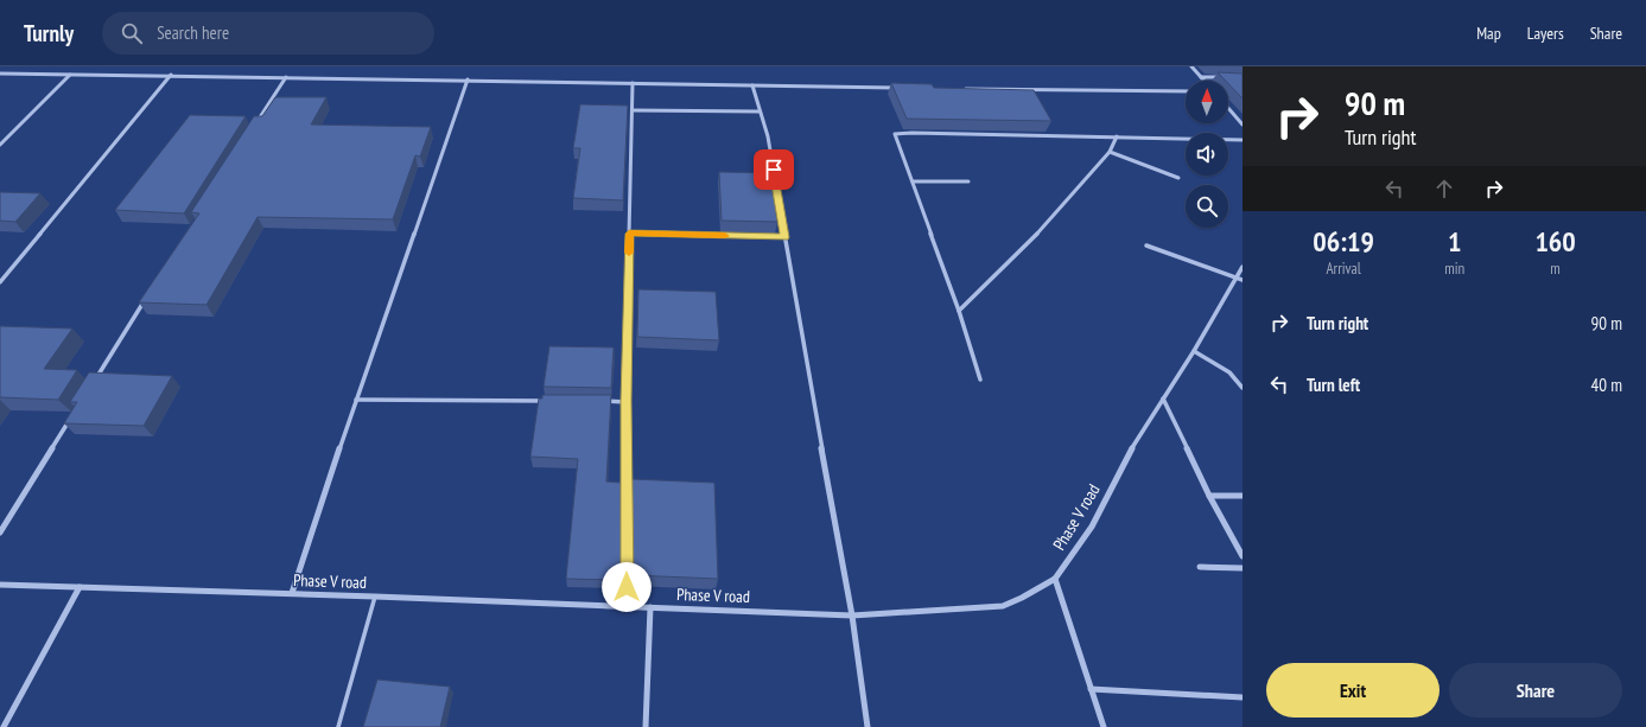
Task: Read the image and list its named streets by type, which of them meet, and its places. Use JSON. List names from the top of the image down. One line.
{"streets":{"street":["Phase V road"]},"north":"top","page":{"header":"Turnly","search":"Search here","nav":["Map","Layers","Share"],"turn":["90 m","Turn right"],"eta":["06:19","Arrival","1","min","160","m"],"list":[{"name":"Turn right","value":"90 m"},{"name":"Turn left","value":"40 m"}],"buttons":["Exit","Share"]}}
